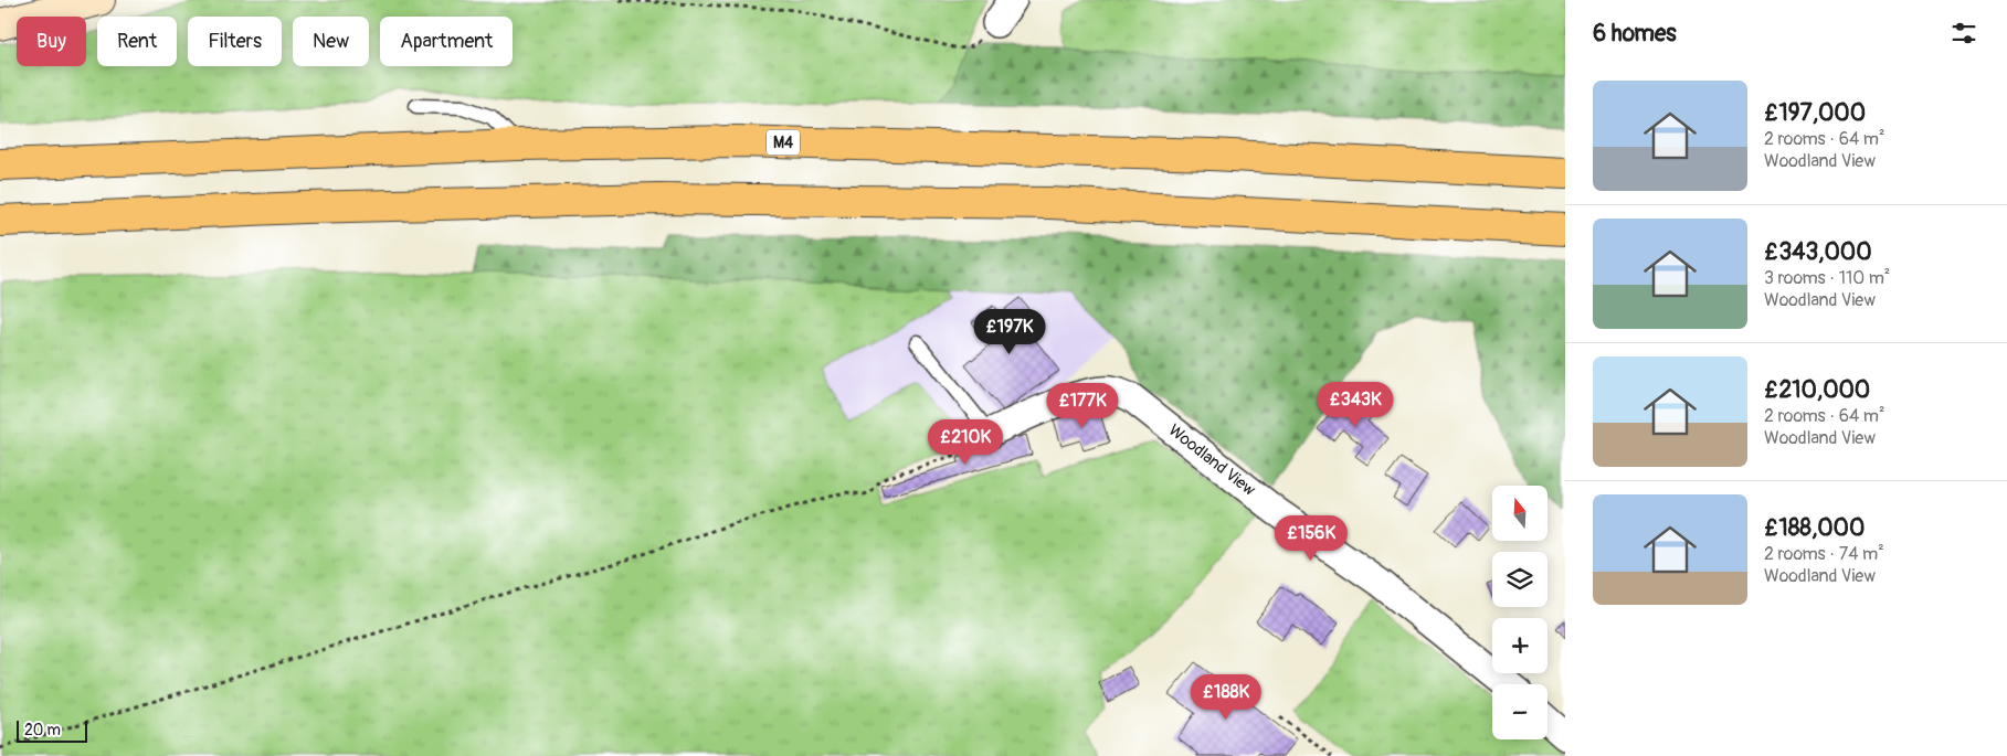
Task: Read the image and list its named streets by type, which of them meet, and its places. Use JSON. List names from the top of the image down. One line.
{"streets":{"highway":["M4"],"street":["Woodland View"]},"scale_bar":"20 m","north":"top","page":{"heading":"6 homes","chip":["Buy","Rent","Filters","New","Apartment"],"list":[{"name":"£197,000","note":"2 rooms · 64 m² · Woodland View"},{"name":"£343,000","note":"3 rooms · 110 m² · Woodland View"},{"name":"£210,000","note":"2 rooms · 64 m² · Woodland View"},{"name":"£188,000","note":"2 rooms · 74 m² · Woodland View"}],"price":["£197K","£343K","£177K","£210K","£156K","£188K"],"map_buttons":["+","−"],"scale":"20 m"}}
